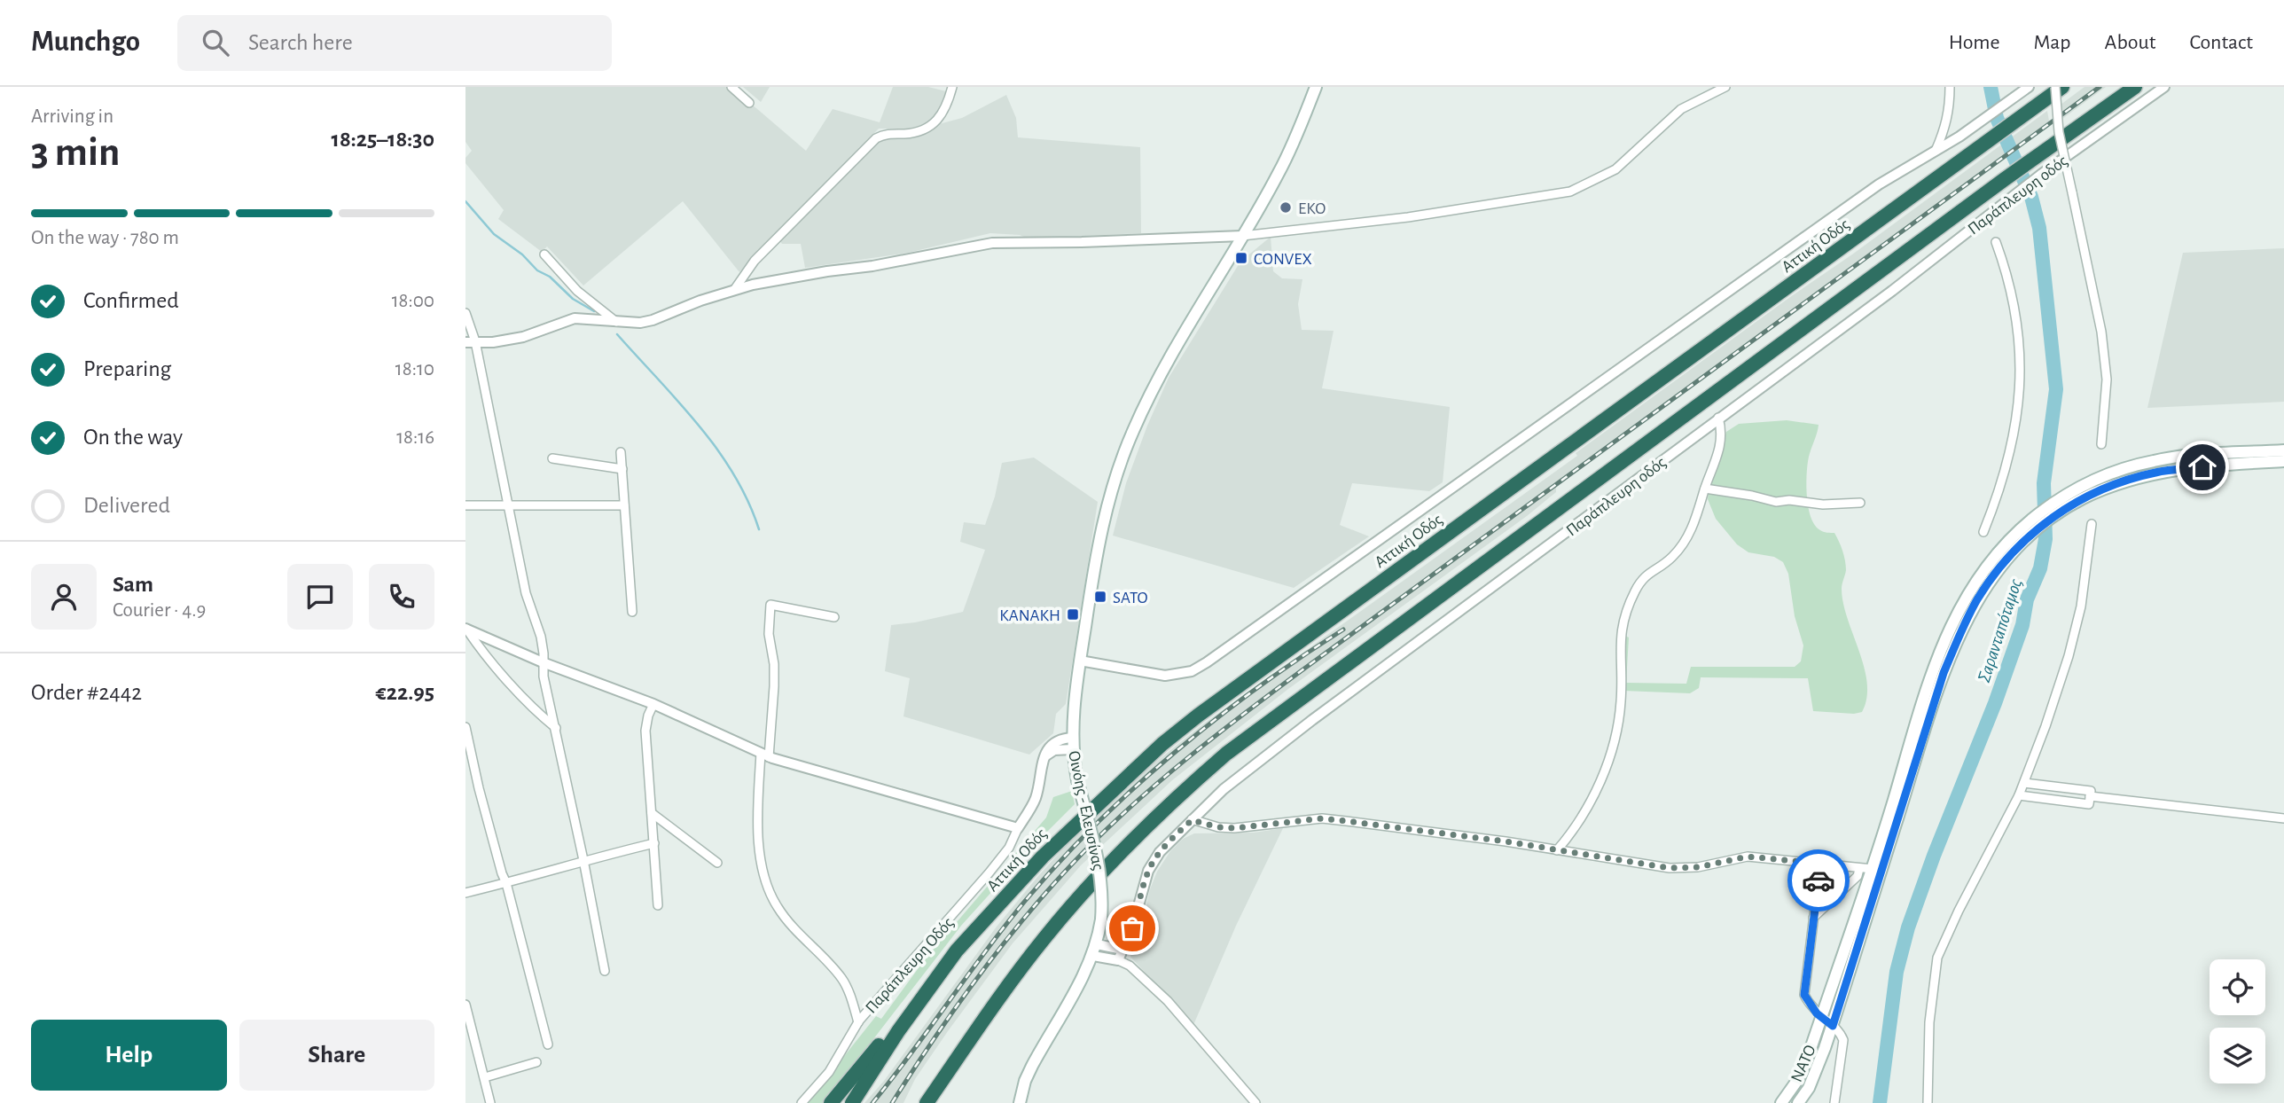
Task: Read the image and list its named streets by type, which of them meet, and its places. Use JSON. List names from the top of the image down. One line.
{"streets":{"highway":["Αττική Οδός"],"main road":["Οινόης - Ελευσίνας","ΝΑΤΟ"],"street":["Παράπλευρη οδός","Παράπλευρη Οδός"]},"water":["Σαρανταπόταμος"],"places":{"other":["EKO"],"transit":["CONVEX","SATO","ΚΑΝΑΚΗ"]},"page":{"header":"Munchgo","search":"Search here","nav":["Home","Map","About","Contact"],"heading":["3 min","Arriving in","18:25–18:30"],"panel":["Sam","Courier · 4.9","Order #2442","€22.95"],"bar":"On the way · 780 m","list":[["Confirmed","18:00"],["Preparing","18:10"],["On the way","18:16"],"Delivered"],"buttons":["Help","Share"]}}
